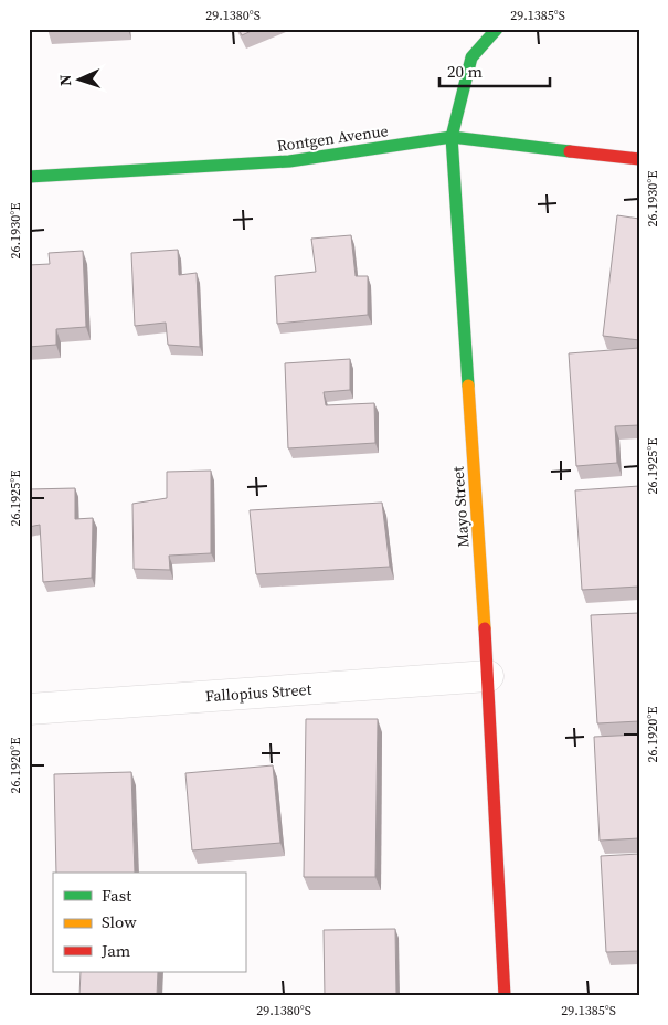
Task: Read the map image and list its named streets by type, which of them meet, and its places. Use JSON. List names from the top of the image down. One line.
{"streets":{"street":["Rontgen Avenue","Mayo Street","Fallopius Street"]},"crossings":[["Rontgen Avenue","Mayo Street"],["Mayo Street","Fallopius Street"]],"legend":["Fast","Slow","Jam"],"scale_bar":"20 m","north":"left","coordinates":["29.1380°S","29.1385°S","26.1930°E","26.1925°E","26.1920°E"]}
